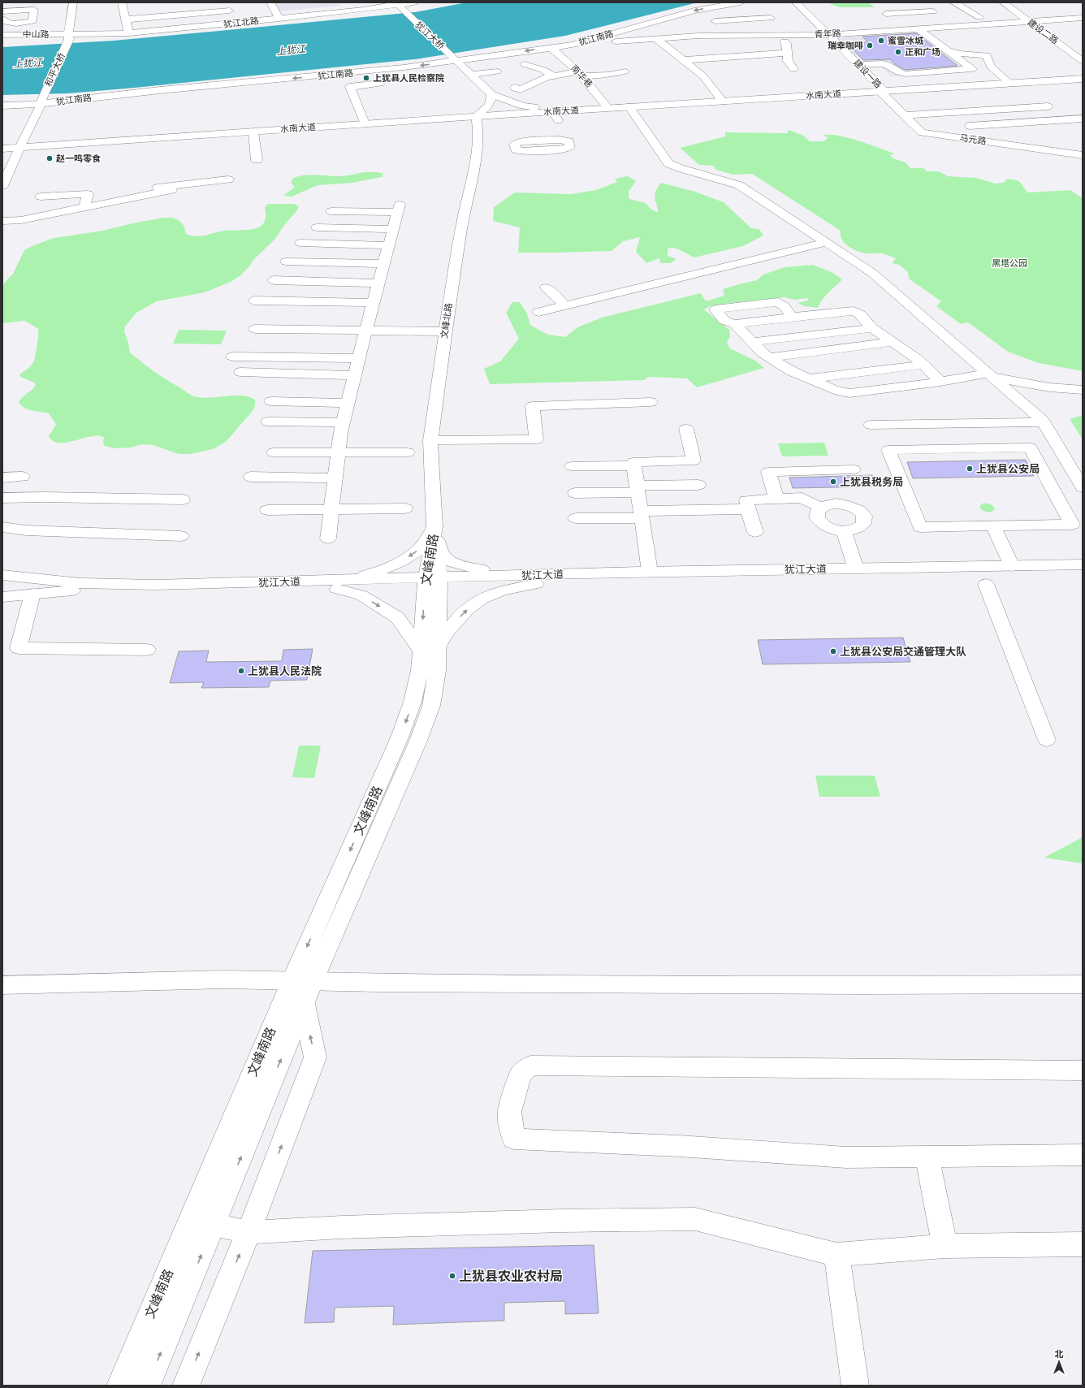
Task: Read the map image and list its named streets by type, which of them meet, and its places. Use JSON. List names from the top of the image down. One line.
{"streets":{"street":["犹江北路","建设二路","中山路","青年路","犹江大桥","犹江南路","和平大桥","建设一路","南华巷","水南大道","马元路","文峰北路","文峰南路","犹江大道"]},"crossings":[["犹江北路","中山路"],["犹江北路","犹江大桥"],["犹江北路","和平大桥"],["建设二路","青年路"],["中山路","和平大桥"],["青年路","犹江南路"],["青年路","建设一路"],["犹江大桥","犹江南路"],["犹江南路","和平大桥"],["犹江南路","南华巷"],["和平大桥","水南大道"],["建设一路","水南大道"],["建设一路","马元路"],["南华巷","水南大道"],["水南大道","马元路"],["水南大道","文峰北路"],["文峰北路","文峰南路"],["文峰南路","犹江大道"]],"water":["上犹江"],"parks":["黑塔公园"],"places":["蜜雪冰城","瑞幸咖啡","正和广场","上犹县人民检察院","赵一鸣零食","上犹县公安局","上犹县税务局","上犹县公安局交通管理大队","上犹县人民法院","上犹县农业农村局"],"north":"top"}
